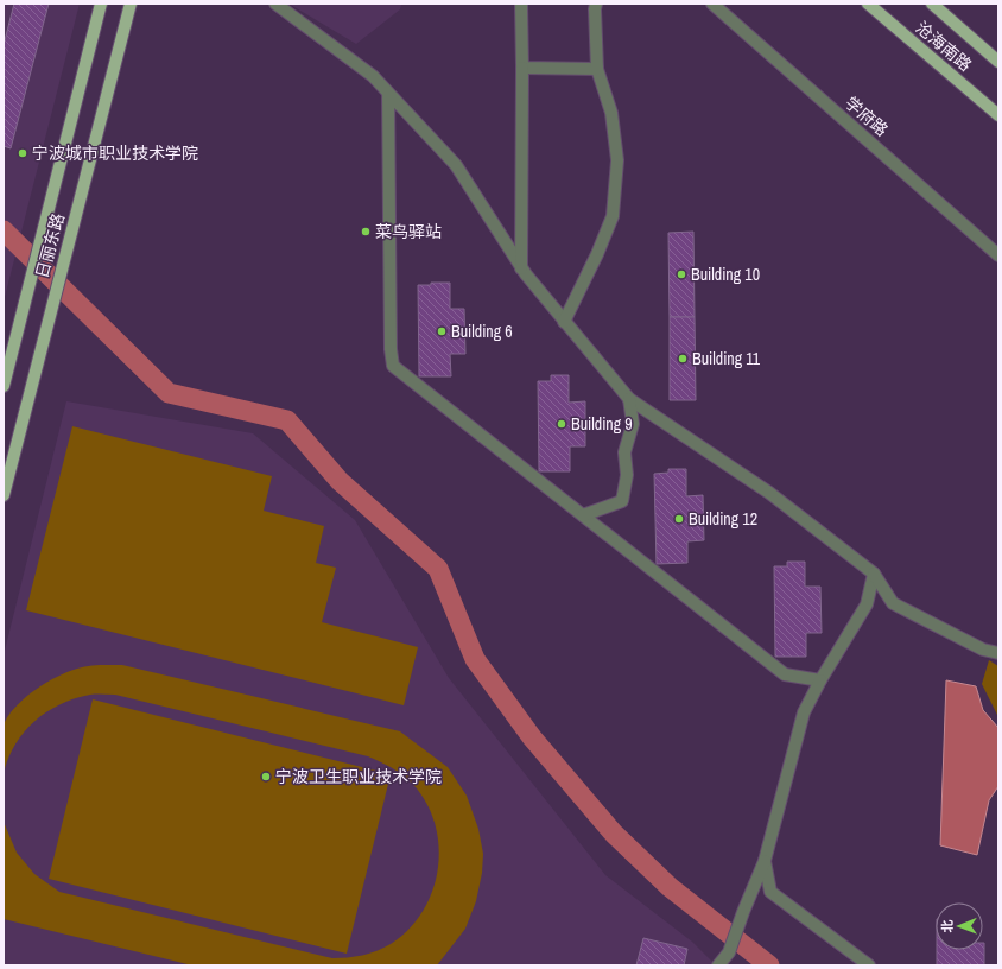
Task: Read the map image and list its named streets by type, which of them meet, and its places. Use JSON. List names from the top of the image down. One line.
{"streets":{"main road":["沧海南路","日丽东路"],"street":["学府路"]},"places":["宁波城市职业技术学院","菜鸟驿站","Building 10","Building 6","Building 11","Building 9","Building 12","宁波卫生职业技术学院"],"north":"left"}
